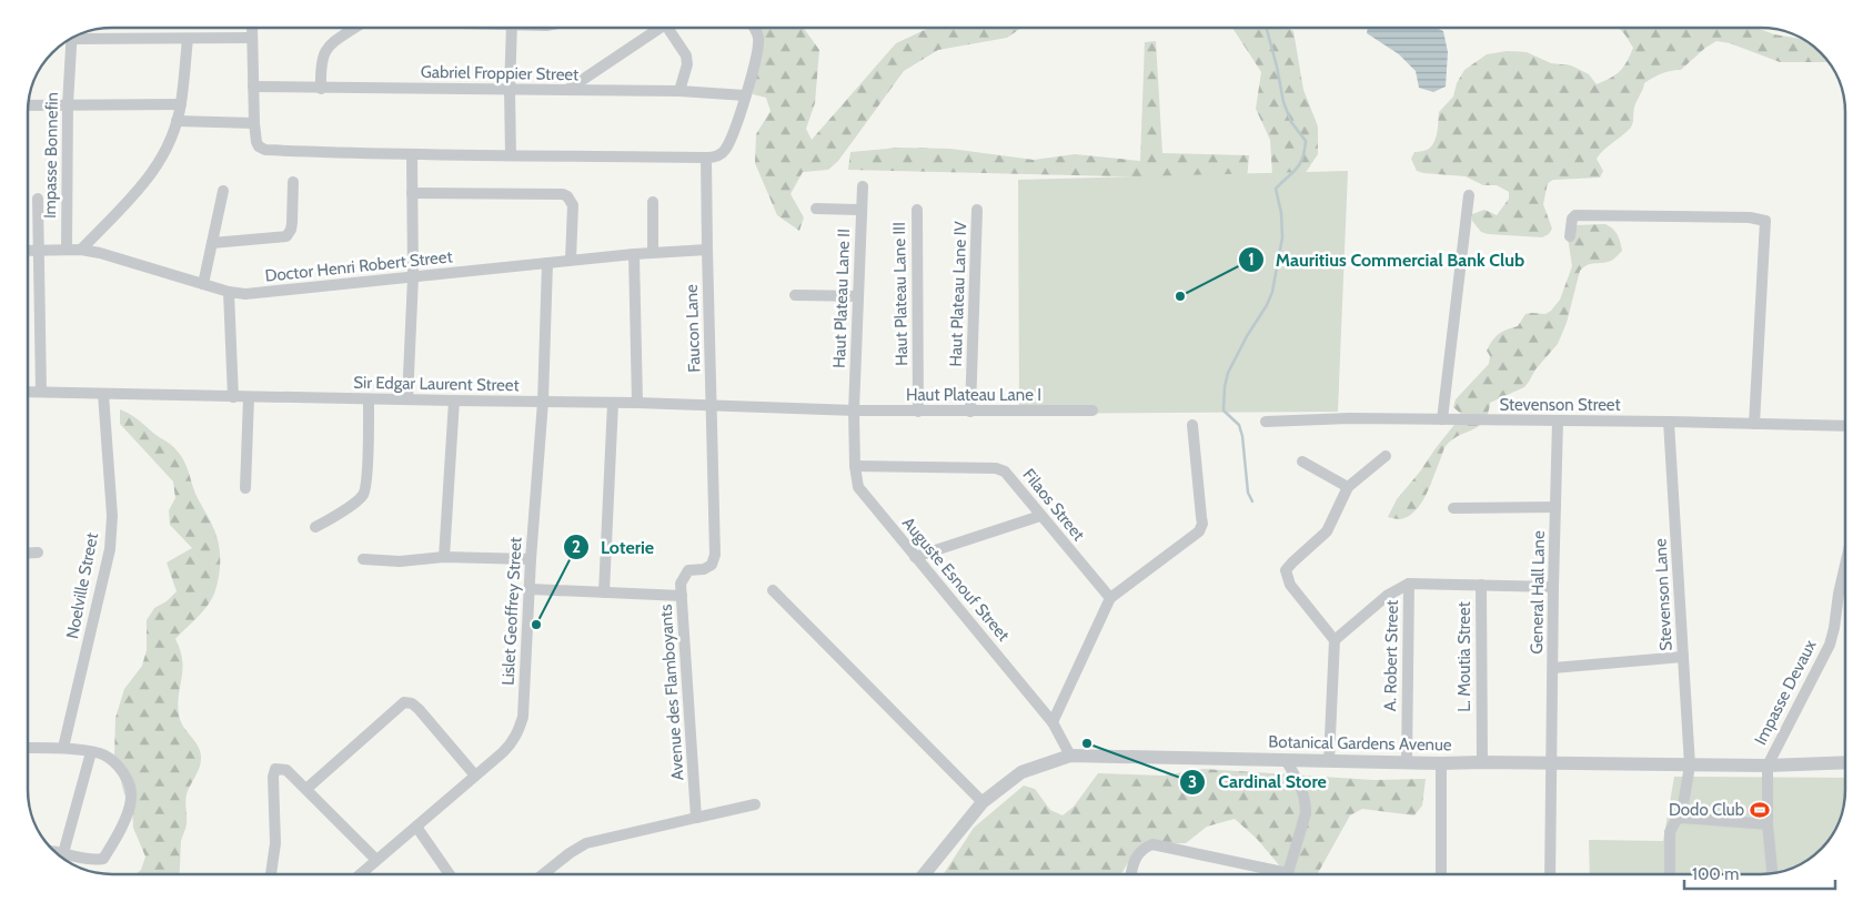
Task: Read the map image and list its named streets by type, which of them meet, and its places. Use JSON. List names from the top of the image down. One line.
{"streets":{"street":["Gabriel Froppier Street","Impasse Bonnefin","Doctor Henri Robert Street","Haut Plateau Lane III","Haut Plateau Lane IV","Haut Plateau Lane II","Faucon Lane","Sir Edgar Laurent Street","Haut Plateau Lane I","Stevenson Street","Filaos Street","Auguste Esnouf Street","Noelville Street","General Hall Lane","Stevenson Lane","Lislet Geoffrey Street","A. Robert Street","L. Moutia Street","Avenue des Flamboyants","Impasse Devaux","Botanical Gardens Avenue"]},"crossings":[["Impasse Bonnefin","Doctor Henri Robert Street"],["Doctor Henri Robert Street","Faucon Lane"],["Doctor Henri Robert Street","Lislet Geoffrey Street"],["Haut Plateau Lane III","Haut Plateau Lane I"],["Haut Plateau Lane IV","Haut Plateau Lane I"],["Haut Plateau Lane II","Sir Edgar Laurent Street"],["Haut Plateau Lane II","Haut Plateau Lane I"],["Haut Plateau Lane II","Auguste Esnouf Street"],["Faucon Lane","Sir Edgar Laurent Street"],["Faucon Lane","Avenue des Flamboyants"],["Sir Edgar Laurent Street","Haut Plateau Lane I"],["Sir Edgar Laurent Street","Auguste Esnouf Street"],["Sir Edgar Laurent Street","Noelville Street"],["Sir Edgar Laurent Street","Lislet Geoffrey Street"],["Sir Edgar Laurent Street","Avenue des Flamboyants"],["Haut Plateau Lane I","Auguste Esnouf Street"],["Stevenson Street","General Hall Lane"],["Stevenson Street","Stevenson Lane"],["Filaos Street","Auguste Esnouf Street"],["Auguste Esnouf Street","Botanical Gardens Avenue"],["General Hall Lane","Botanical Gardens Avenue"],["Stevenson Lane","Botanical Gardens Avenue"],["A. Robert Street","Botanical Gardens Avenue"],["L. Moutia Street","Botanical Gardens Avenue"],["Impasse Devaux","Botanical Gardens Avenue"]],"places":{"other":["Mauritius Commercial Bank Club","Loterie","Cardinal Store"],"sports":["Dodo Club"]},"scale_bar":"100 m"}
